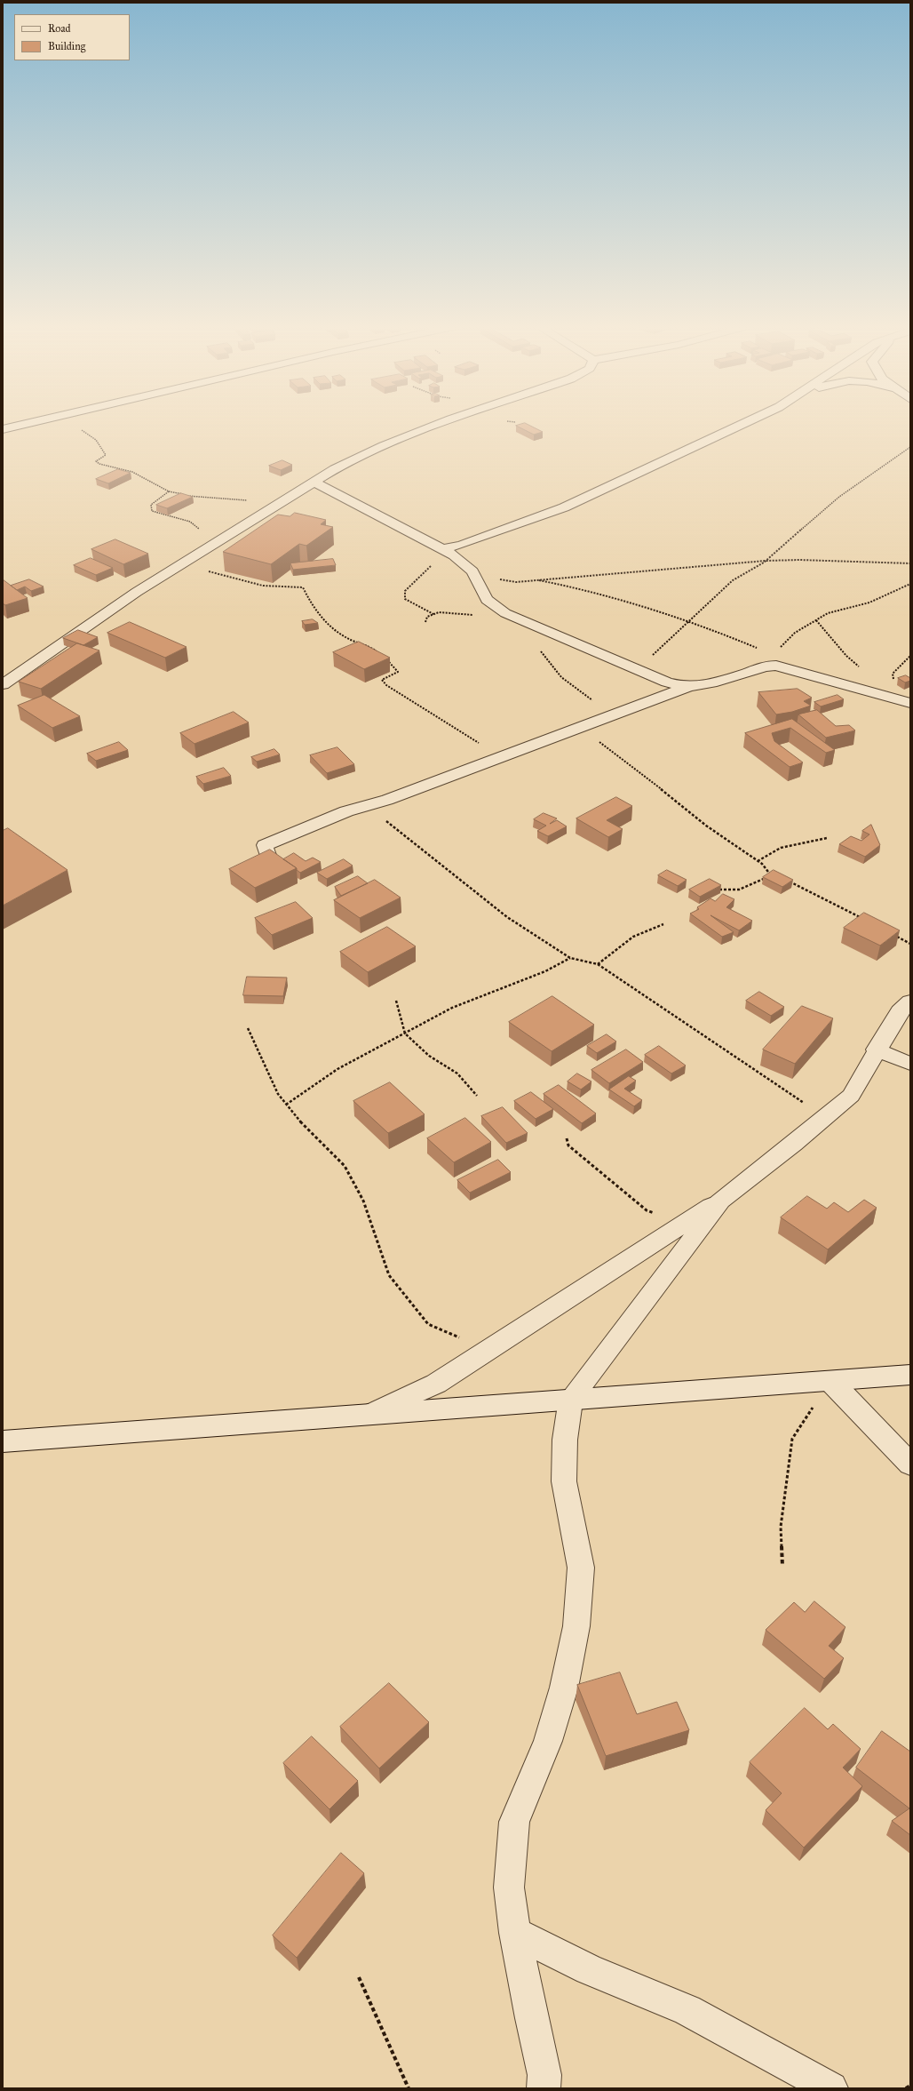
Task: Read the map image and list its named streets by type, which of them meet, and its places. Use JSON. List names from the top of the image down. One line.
{"legend":["Road","Building"]}
